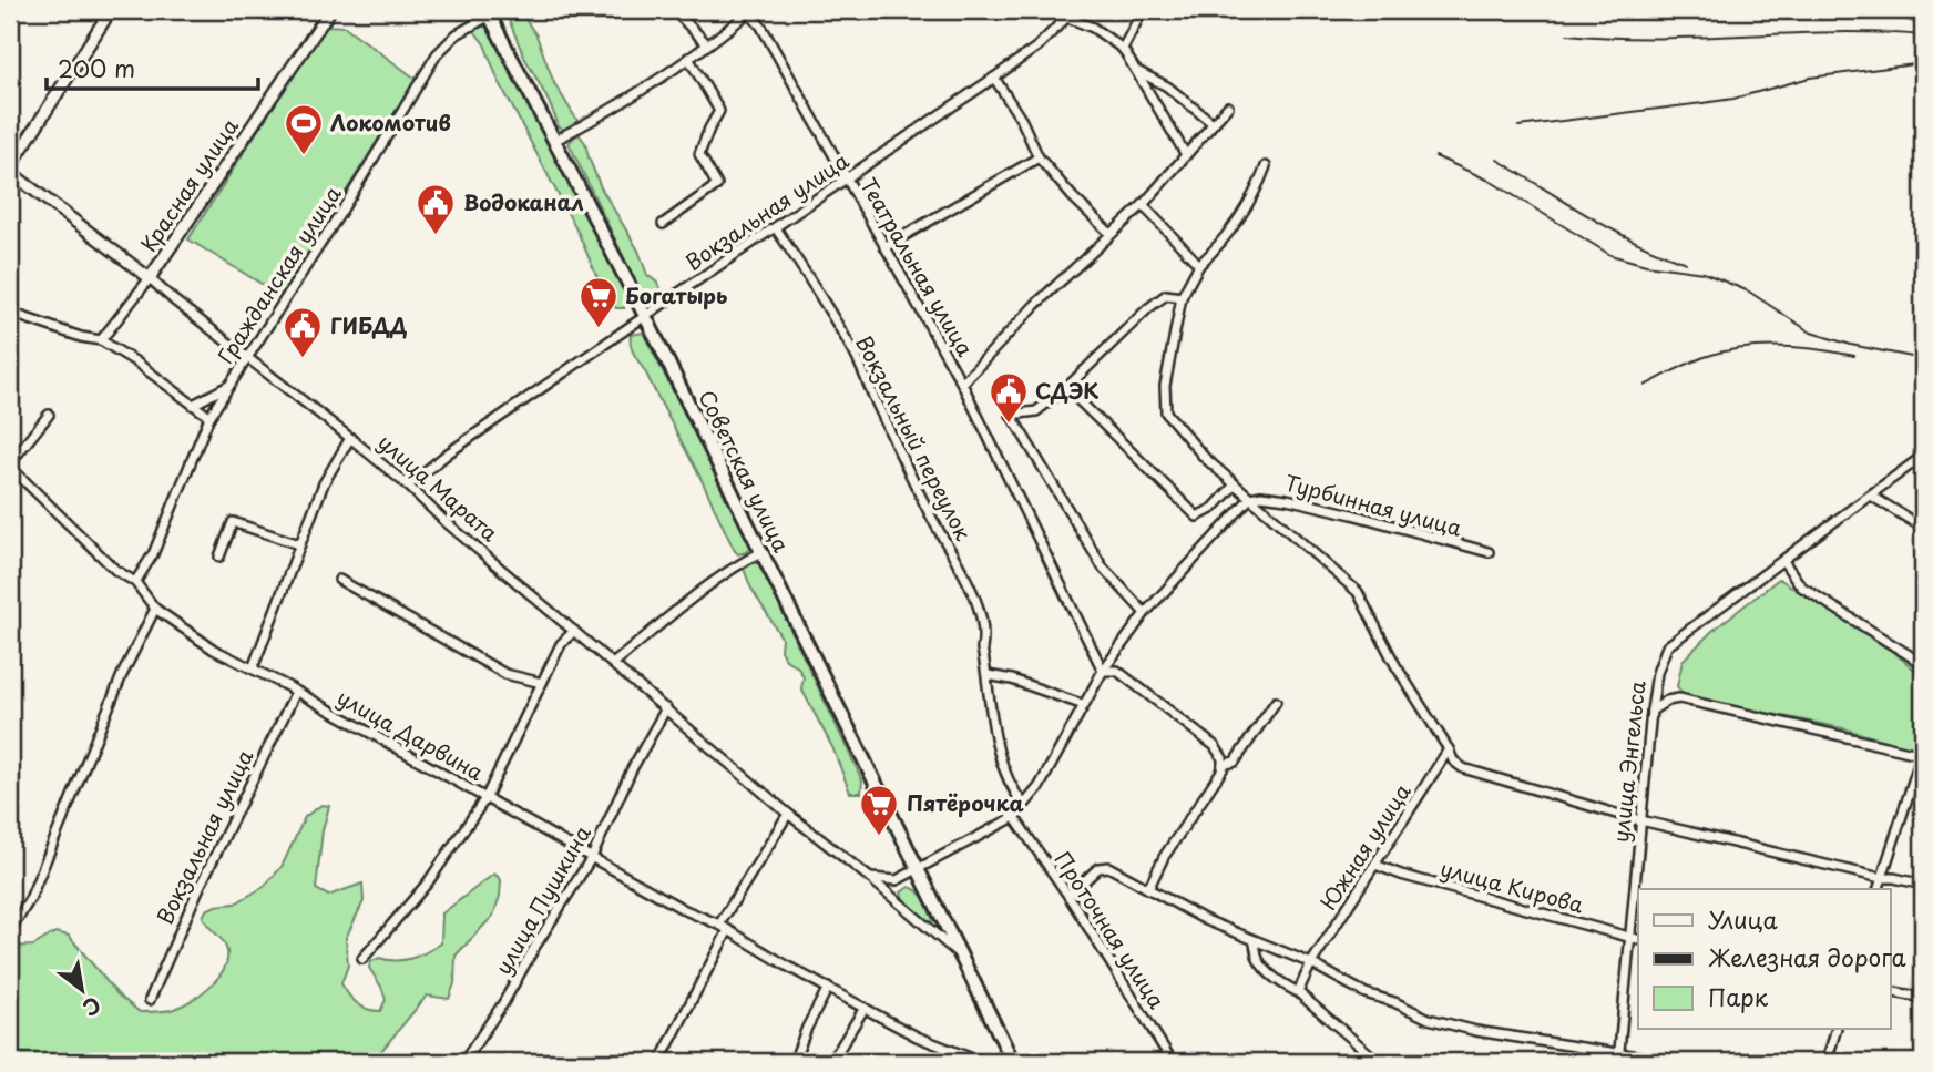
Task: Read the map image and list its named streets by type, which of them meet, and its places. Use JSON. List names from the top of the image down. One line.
{"streets":{"main road":["Советская улица"],"street":["Красная улица","Вокзальная улица","Театральная улица","Гражданская улица","Вокзальный переулок","улица Марата","Турбинная улица","улица Дарвина","улица Энгельса","Южная улица","улица Кирова","улица Пушкина","Проточная улица"]},"crossings":[["Красная улица","улица Марата"],["Вокзальная улица","Театральная улица"],["Вокзальная улица","Вокзальный переулок"],["Вокзальная улица","Советская улица"],["Вокзальная улица","улица Марата"],["Вокзальная улица","улица Дарвина"],["Гражданская улица","Советская улица"],["Гражданская улица","улица Марата"],["Гражданская улица","улица Дарвина"],["Советская улица","улица Марата"],["улица Марата","улица Пушкина"],["улица Дарвина","улица Пушкина"],["улица Энгельса","улица Кирова"],["Южная улица","улица Кирова"]],"places":{"sports":["Локомотив"],"public building":["Водоканал","ГИБДД","СДЭК"],"supermarket":["Богатырь","Пятёрочка"]},"legend":["Улица","Железная дорога","Парк"],"scale_bar":"200 m","north":"bottom right"}
